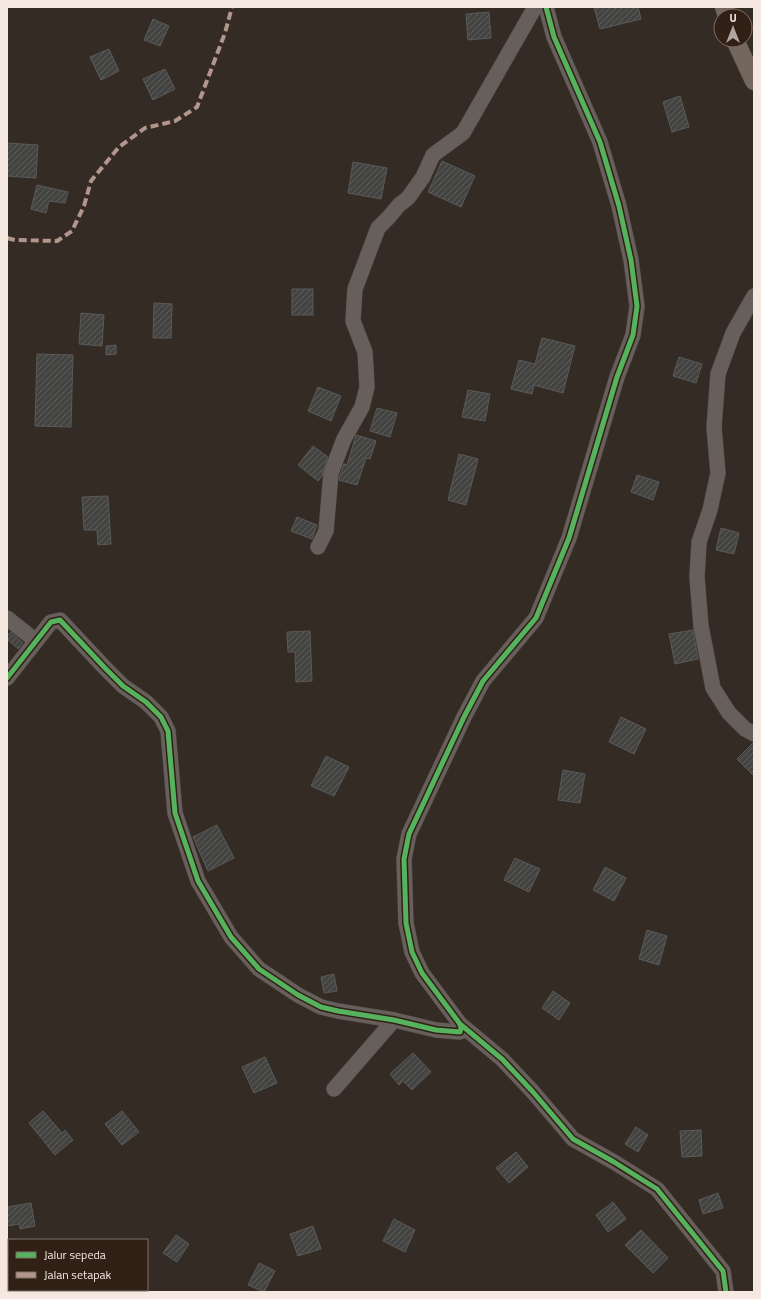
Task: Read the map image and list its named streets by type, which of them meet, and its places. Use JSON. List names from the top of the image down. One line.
{"legend":["Jalur sepeda","Jalan setapak"],"north":"top"}
